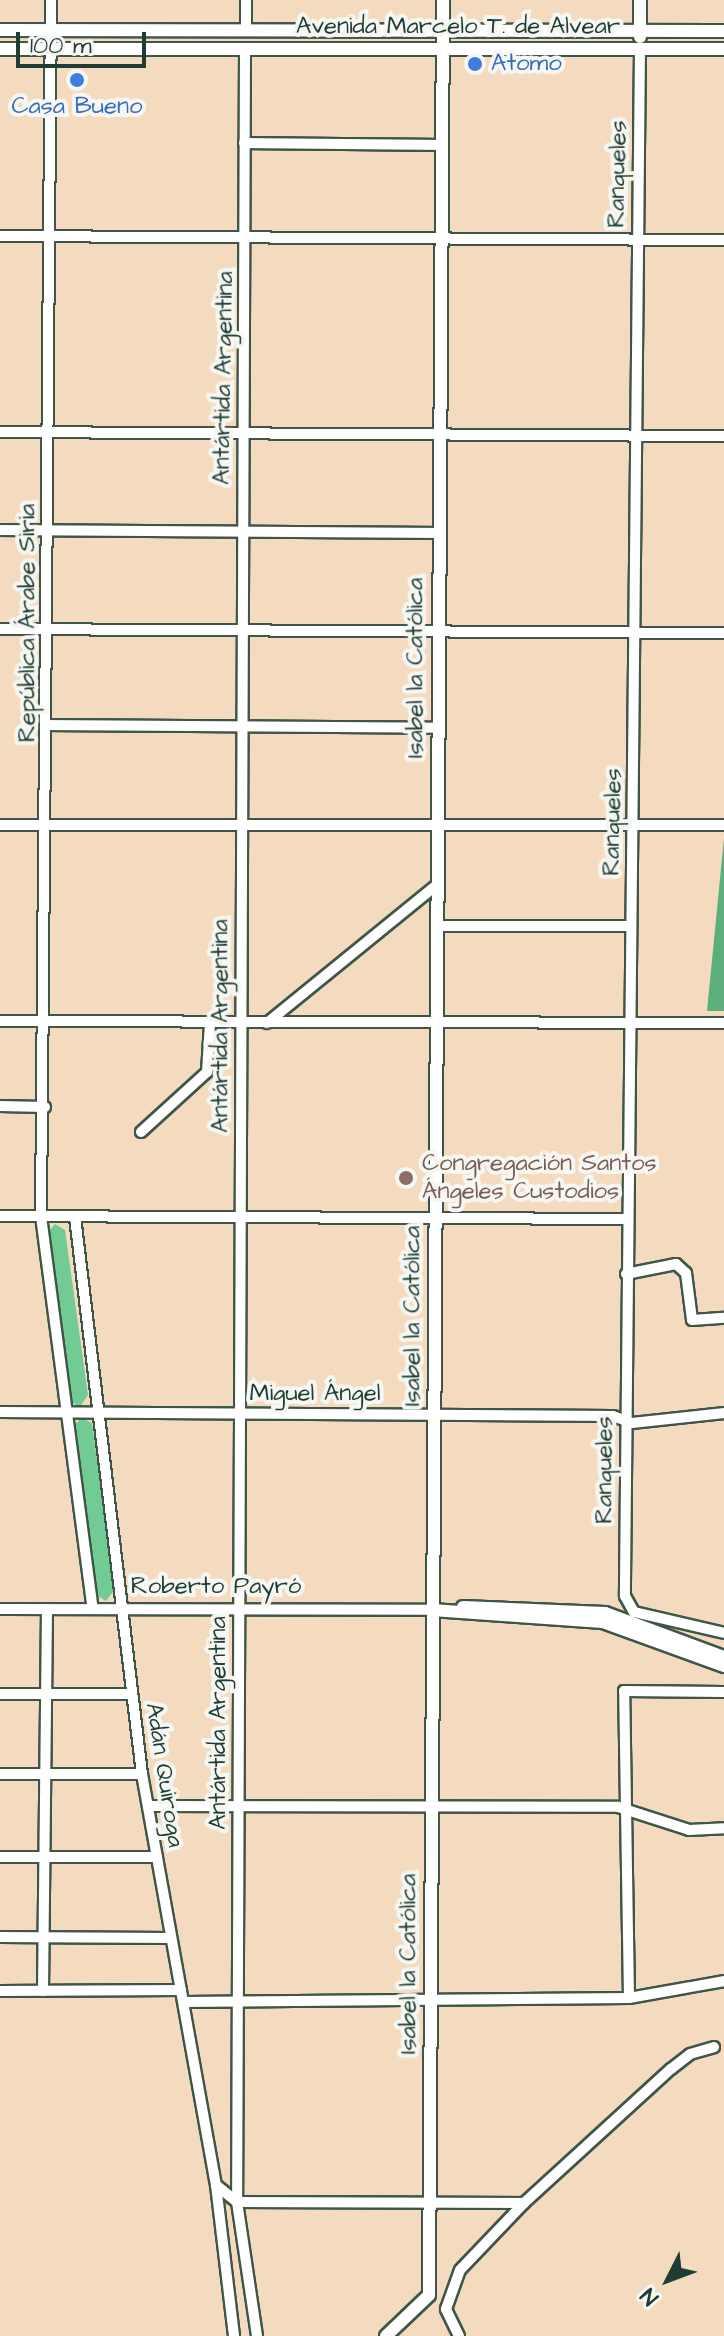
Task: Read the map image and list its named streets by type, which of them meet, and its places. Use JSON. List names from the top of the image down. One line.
{"streets":{"main road":["Avenida Marcelo T. de Alvear","Isabel la Católica","Roberto Payró"],"street":["Ranqueles","Antártida Argentina","República Árabe Siria","Miguel Ángel","Adán Quiroga"]},"crossings":[["Avenida Marcelo T. de Alvear","Ranqueles"],["Avenida Marcelo T. de Alvear","Antártida Argentina"],["Avenida Marcelo T. de Alvear","República Árabe Siria"],["Avenida Marcelo T. de Alvear","Isabel la Católica"],["Ranqueles","Miguel Ángel"],["Antártida Argentina","Miguel Ángel"],["Antártida Argentina","Roberto Payró"],["Isabel la Católica","Miguel Ángel"],["Isabel la Católica","Roberto Payró"],["Miguel Ángel","Adán Quiroga"],["Roberto Payró","Adán Quiroga"]],"places":["Atomo","Casa Bueno","Congregación Santos Ángeles Custodios"],"scale_bar":"100 m","north":"bottom left"}
